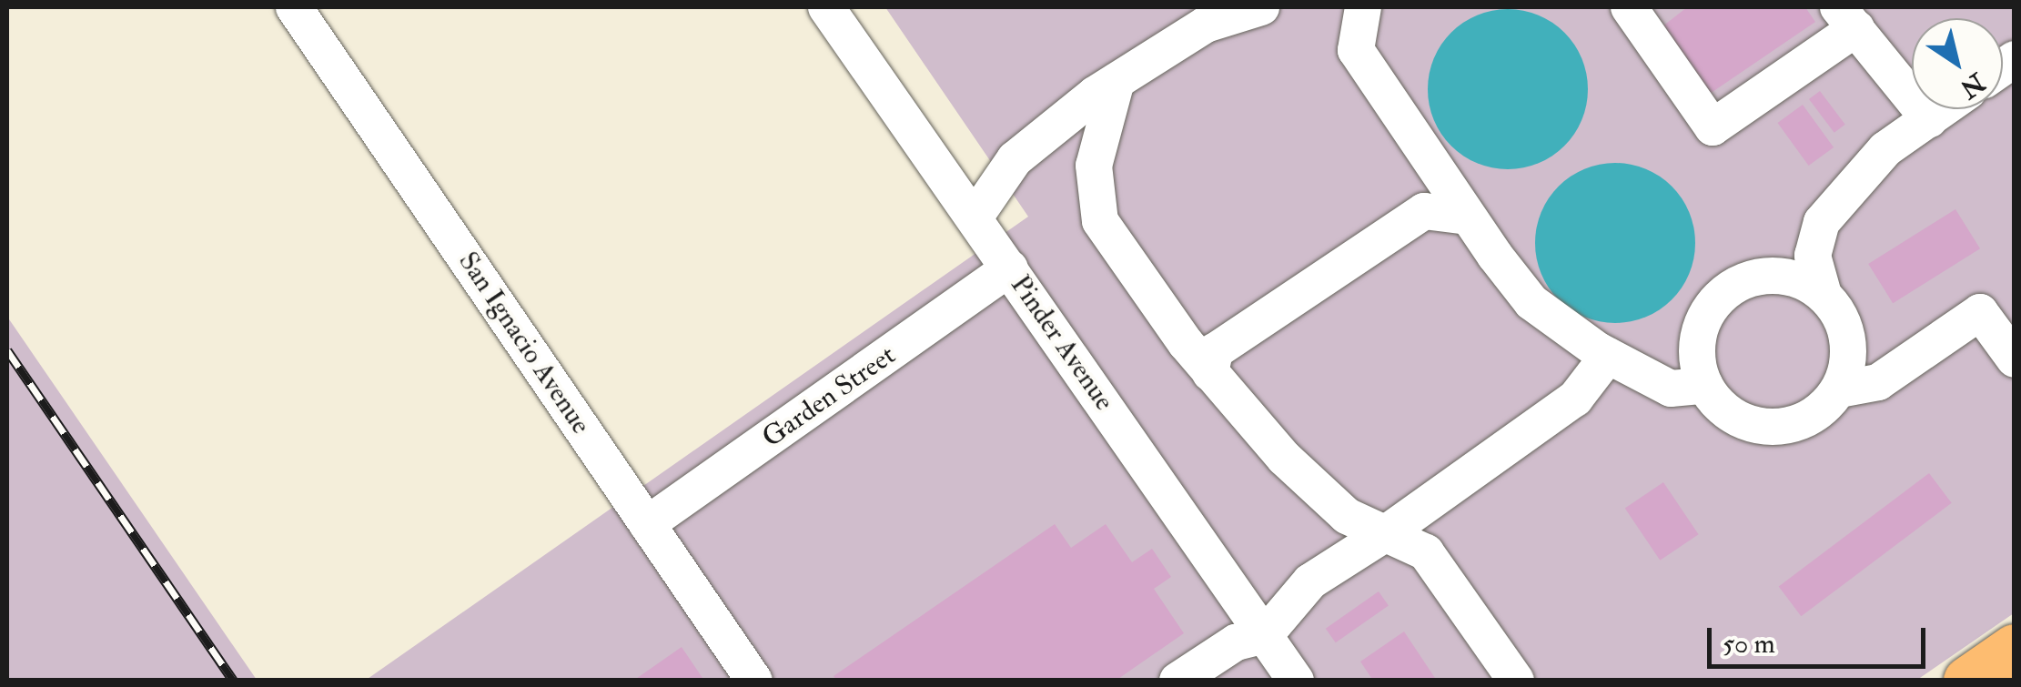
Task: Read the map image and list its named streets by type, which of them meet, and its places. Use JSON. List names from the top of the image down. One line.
{"streets":{"street":["San Ignacio Avenue","Pinder Avenue","Garden Street"]},"crossings":[["San Ignacio Avenue","Garden Street"],["Pinder Avenue","Garden Street"]],"scale_bar":"50 m","north":"bottom right"}
